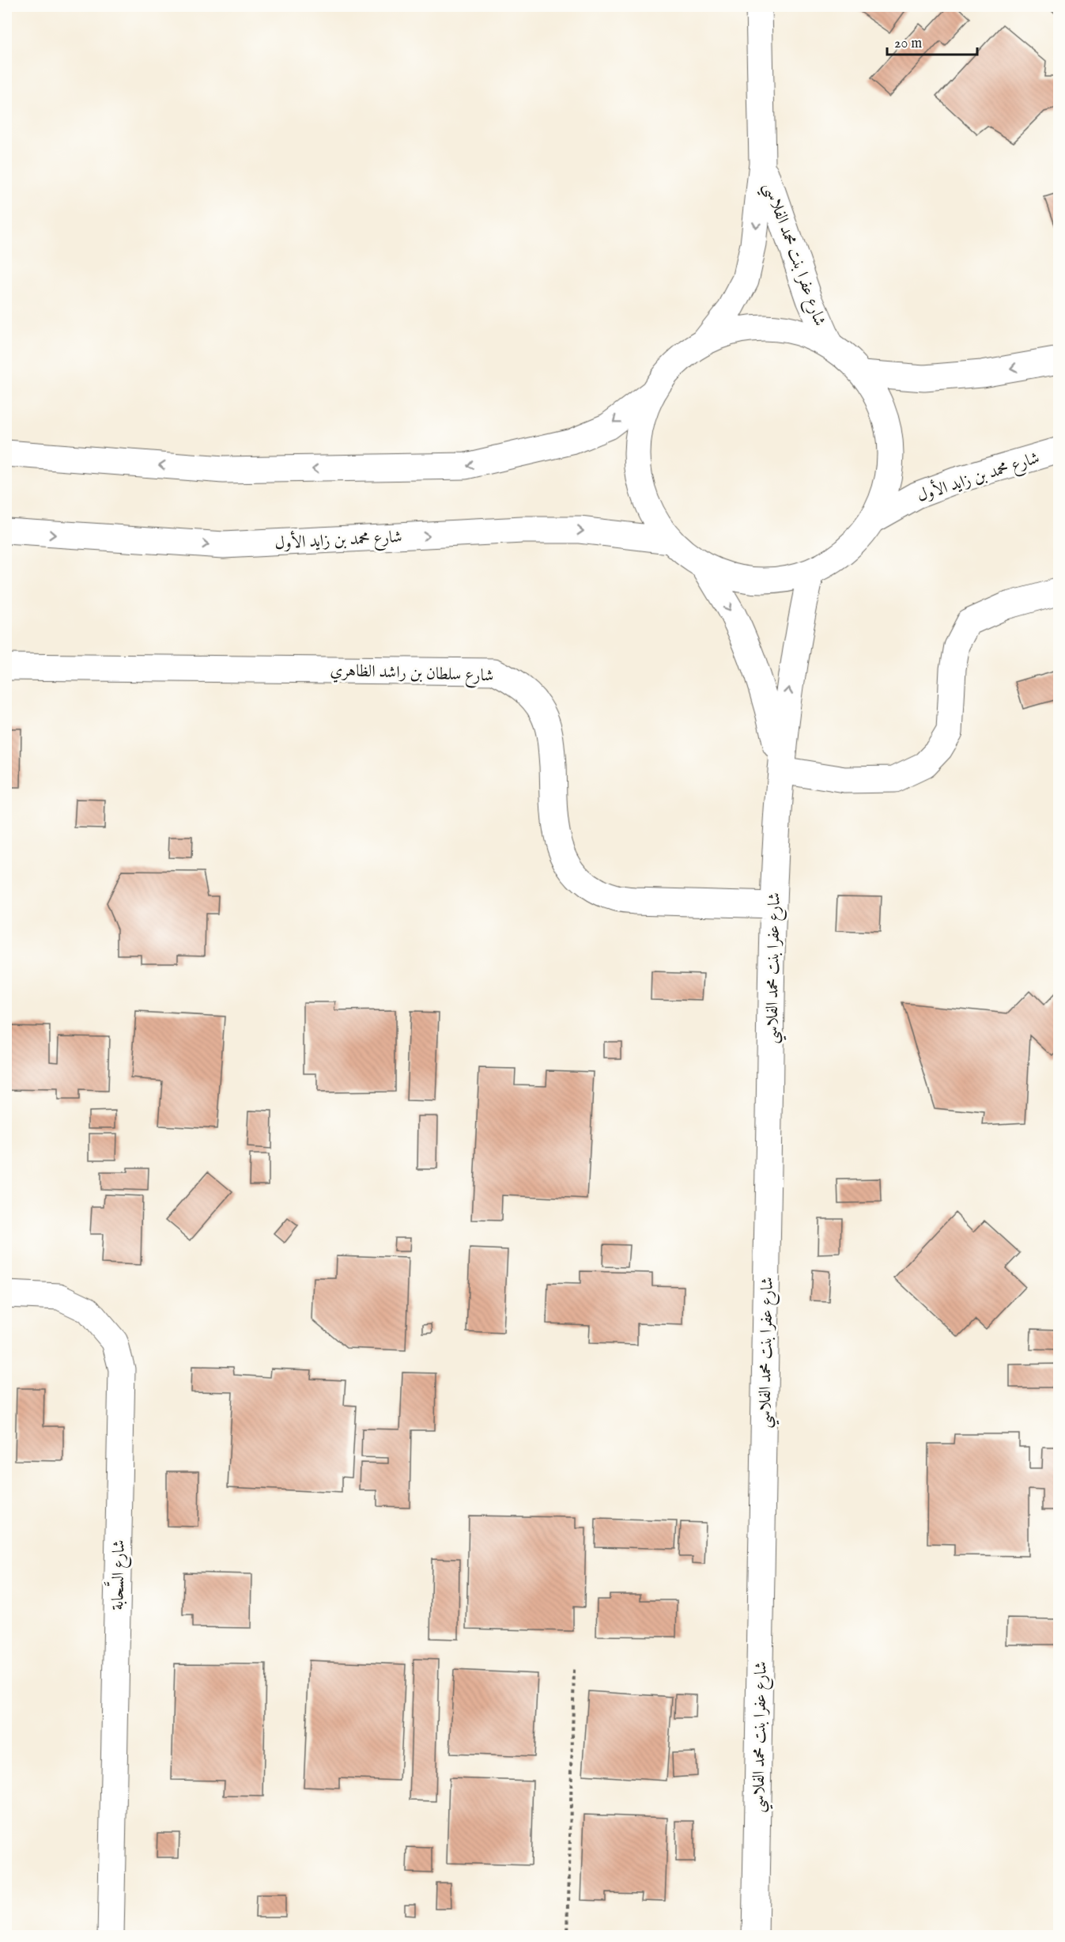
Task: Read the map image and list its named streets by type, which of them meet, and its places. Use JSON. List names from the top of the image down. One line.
{"streets":{"street":["شارع عفرا بنت محمد الفلاسي","شارع محمد بن زايد الأول","شارع سلطان بن راشد الظاهري","شارع السَّحابة"]},"crossings":[["شارع عفرا بنت محمد الفلاسي","شارع سلطان بن راشد الظاهري"]],"scale_bar":"20 m"}
